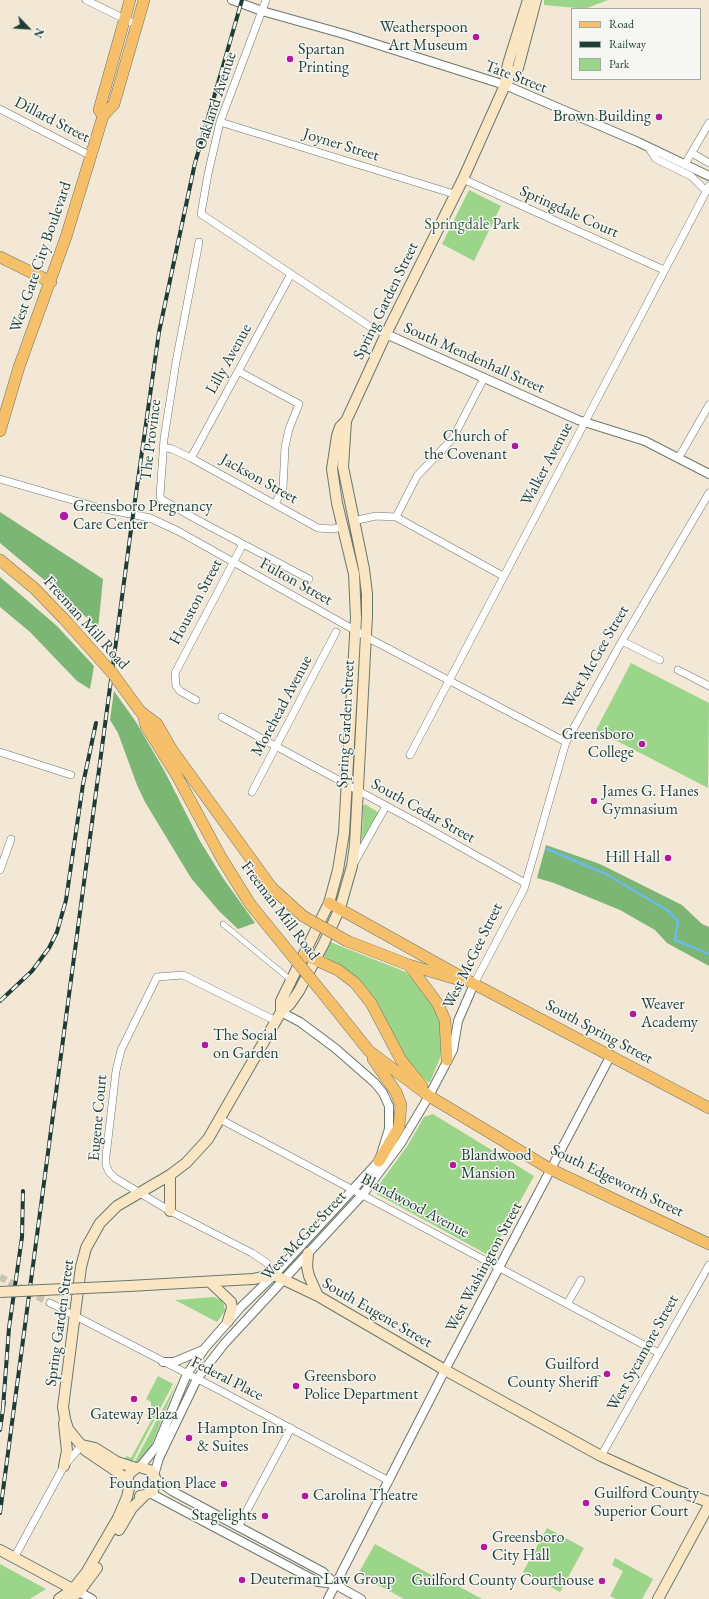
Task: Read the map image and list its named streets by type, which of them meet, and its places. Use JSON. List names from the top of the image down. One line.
{"streets":{"main road":["West Gate City Boulevard","Spring Garden Street","Freeman Mill Road","South Spring Street","South Edgeworth Street","South Eugene Street"],"street":["Tate Street","Oakland Avenue","Dillard Street","Joyner Street","Springdale Court","South Mendenhall Street","Lilly Avenue","The Province","Walker Avenue","Jackson Street","Fulton Street","Houston Street","West McGee Street","Morehead Avenue","South Cedar Street","Eugene Court","Blandwood Avenue","West Washington Street","West Sycamore Street","Federal Place"]},"crossings":[["Tate Street","Oakland Avenue"],["Tate Street","Spring Garden Street"],["Tate Street","Walker Avenue"],["Oakland Avenue","Joyner Street"],["Oakland Avenue","South Mendenhall Street"],["Dillard Street","West Gate City Boulevard"],["Joyner Street","Spring Garden Street"],["Springdale Court","Spring Garden Street"],["Springdale Court","Walker Avenue"],["Spring Garden Street","South Mendenhall Street"],["Spring Garden Street","Jackson Street"],["Spring Garden Street","Fulton Street"],["Spring Garden Street","West McGee Street"],["Spring Garden Street","South Cedar Street"],["Spring Garden Street","Eugene Court"],["Spring Garden Street","Blandwood Avenue"],["Spring Garden Street","Federal Place"],["South Mendenhall Street","Lilly Avenue"],["South Mendenhall Street","Walker Avenue"],["Lilly Avenue","Jackson Street"],["The Province","Jackson Street"],["The Province","Houston Street"],["Walker Avenue","Fulton Street"],["Fulton Street","Houston Street"],["Fulton Street","West McGee Street"],["Freeman Mill Road","West McGee Street"],["Freeman Mill Road","South Spring Street"],["Freeman Mill Road","South Edgeworth Street"],["West McGee Street","South Cedar Street"],["West McGee Street","South Spring Street"],["West McGee Street","Eugene Court"],["West McGee Street","South Edgeworth Street"],["West McGee Street","Blandwood Avenue"],["West McGee Street","South Eugene Street"],["West McGee Street","Federal Place"],["Morehead Avenue","South Cedar Street"],["South Spring Street","West Washington Street"],["Eugene Court","South Eugene Street"],["South Edgeworth Street","West Washington Street"],["Blandwood Avenue","West Washington Street"],["Blandwood Avenue","West Sycamore Street"],["West Washington Street","South Eugene Street"],["West Washington Street","Federal Place"],["South Eugene Street","West Sycamore Street"]],"parks":["Springdale Park"],"places":["Weatherspoon Art Museum","Spartan Printing","Brown Building","Church of the Covenant","Greensboro Pregnancy Care Center","Greensboro College","James G. Hanes Gymnasium","Hill Hall","Weaver Academy","The Social on Garden","Blandwood Mansion","Guilford County Sheriff","Greensboro Police Department","Gateway Plaza","Hampton Inn & Suites","Foundation Place","Carolina Theatre","Guilford County Superior Court","Stagelights","Greensboro City Hall","Deuterman Law Group","Guilford County Courthouse"],"legend":["Road","Railway","Park"],"north":"bottom right"}
